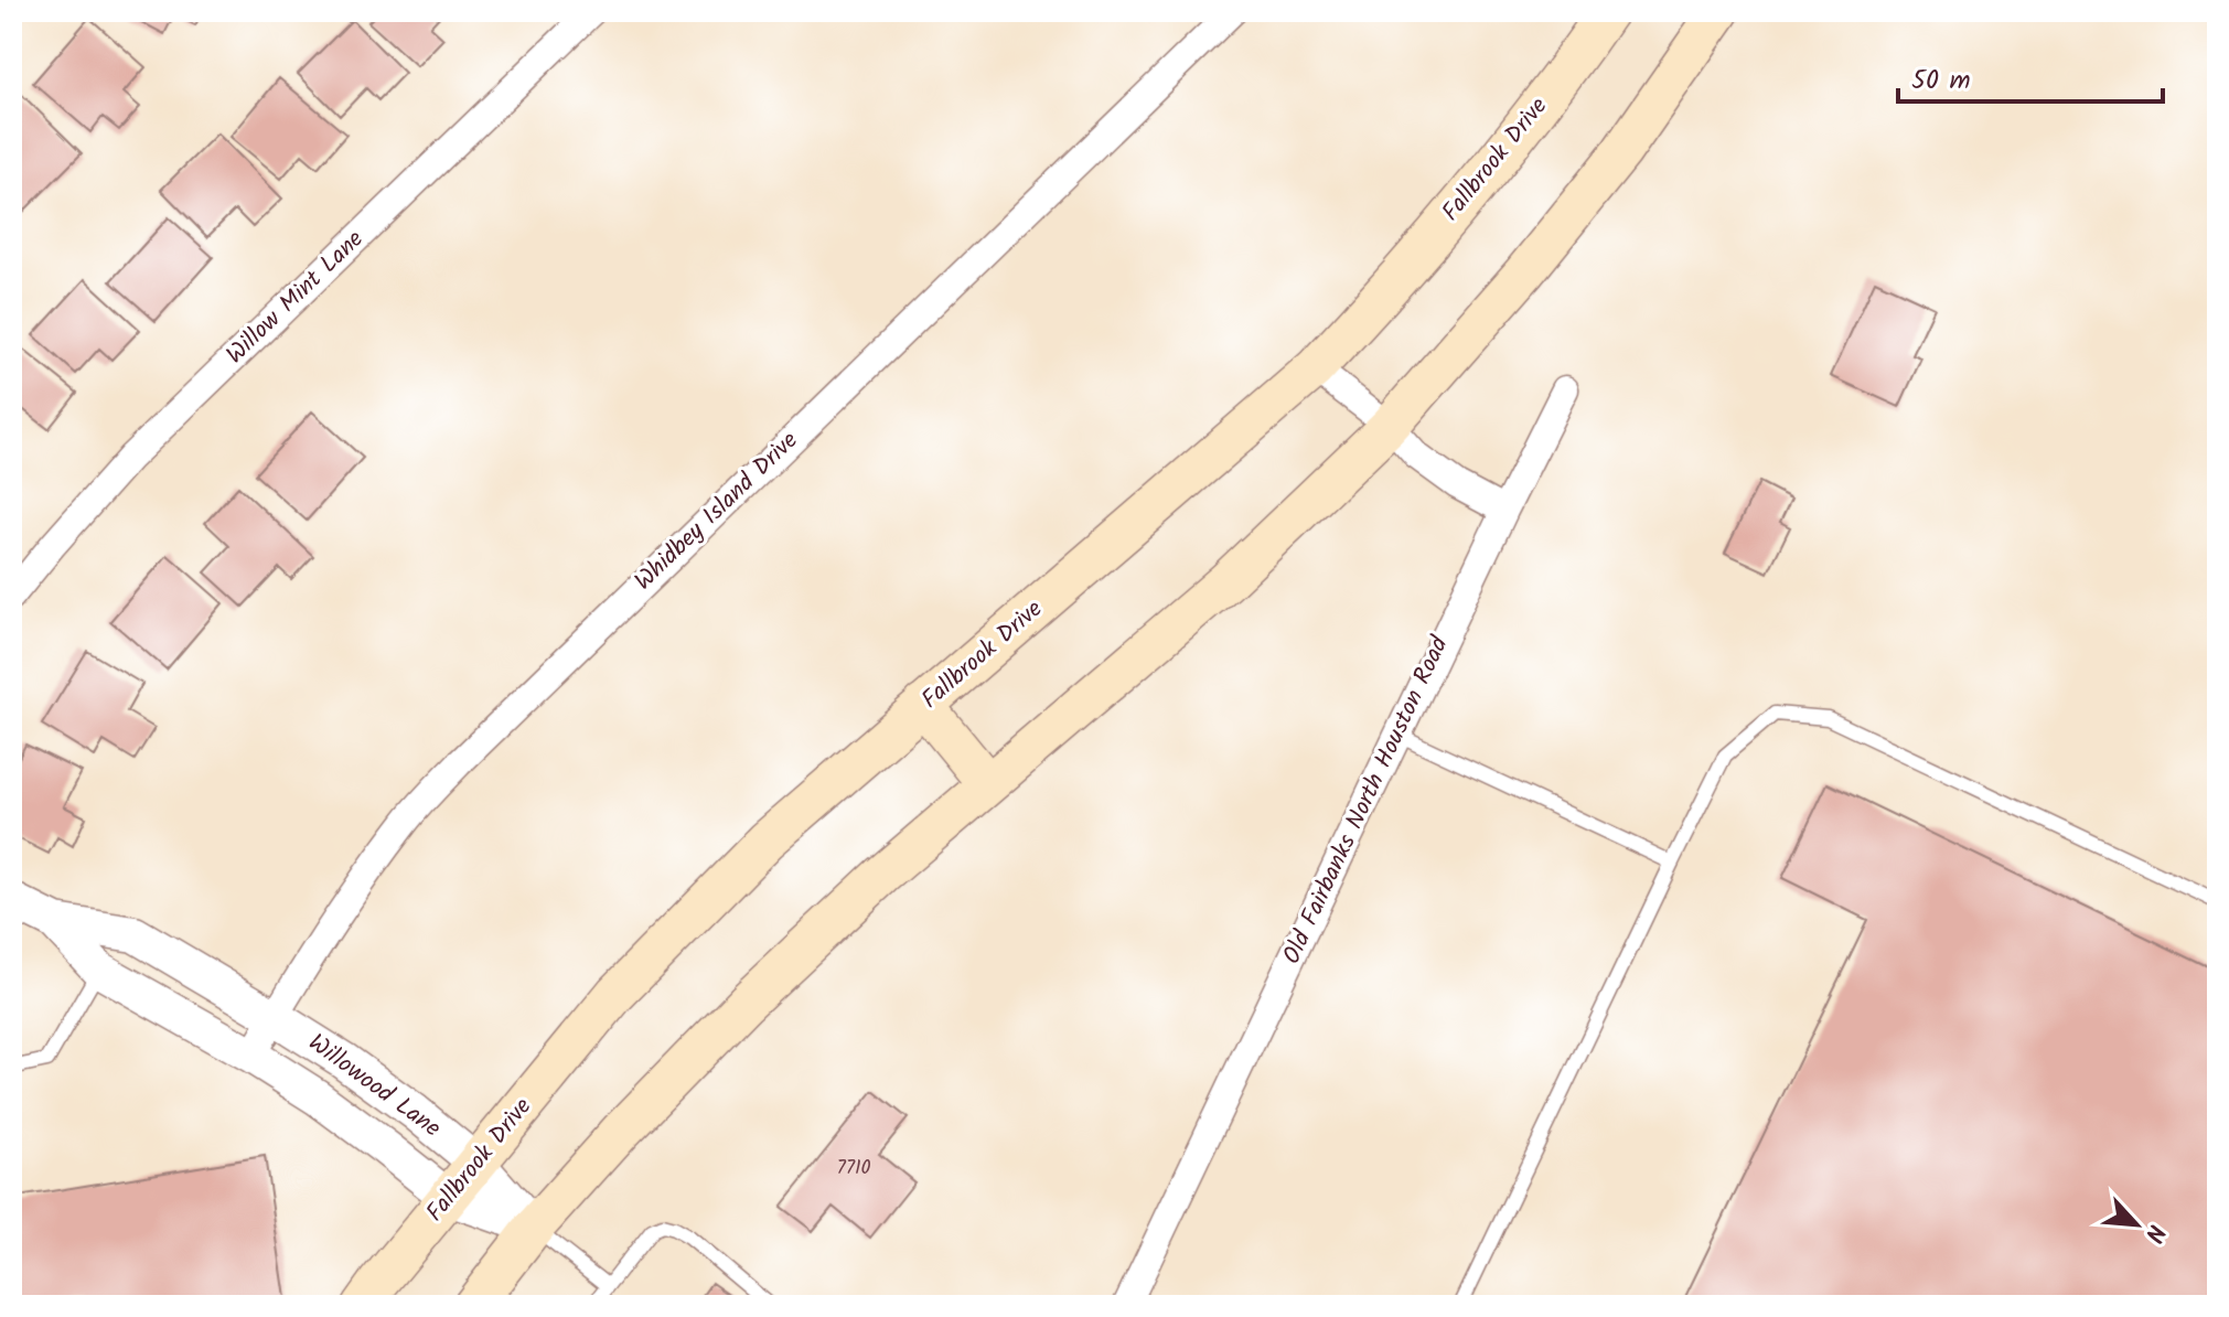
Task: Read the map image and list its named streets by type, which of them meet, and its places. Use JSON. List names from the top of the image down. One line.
{"streets":{"main road":["Fallbrook Drive"],"street":["Willow Mint Lane","Whidbey Island Drive","Old Fairbanks North Houston Road","Willowood Lane"]},"crossings":[["Fallbrook Drive","Willowood Lane"],["Whidbey Island Drive","Willowood Lane"]],"house_numbers":["7710"],"scale_bar":"50 m","north":"bottom right"}
